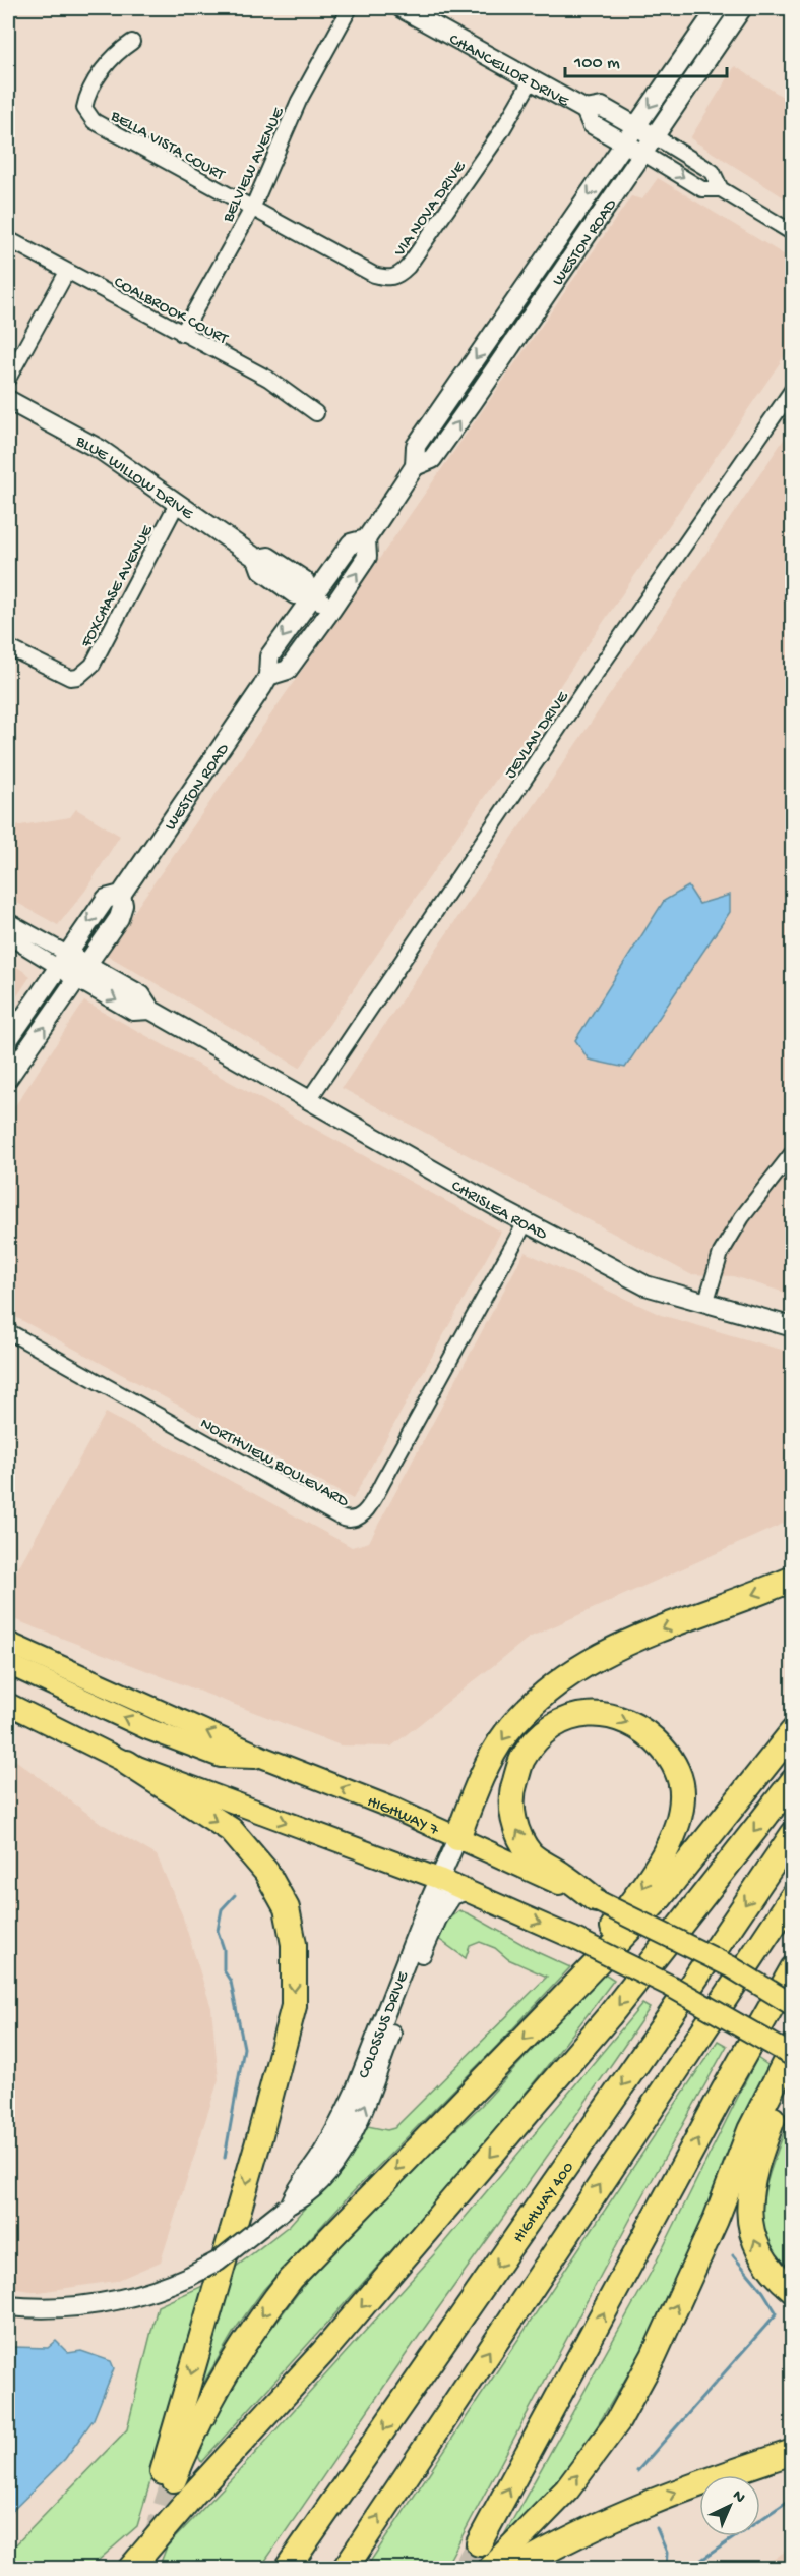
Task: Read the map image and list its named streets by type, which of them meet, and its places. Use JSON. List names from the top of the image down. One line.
{"streets":{"highway":["HIGHWAY 400"],"main road":["HIGHWAY 7"],"street":["CHANCELLOR DRIVE","BELLA VISTA COURT","BELVIEW AVENUE","VIA NOVA DRIVE","WESTON ROAD","COALBROOK COURT","BLUE WILLOW DRIVE","FOXCHASE AVENUE","JEVLAN DRIVE","CHRISLEA ROAD","NORTHVIEW BOULEVARD","COLOSSUS DRIVE"]},"crossings":[["CHANCELLOR DRIVE","VIA NOVA DRIVE"],["CHANCELLOR DRIVE","WESTON ROAD"],["BELLA VISTA COURT","BELVIEW AVENUE"],["BELLA VISTA COURT","VIA NOVA DRIVE"],["BELVIEW AVENUE","VIA NOVA DRIVE"],["BELVIEW AVENUE","COALBROOK COURT"],["WESTON ROAD","BLUE WILLOW DRIVE"],["WESTON ROAD","CHRISLEA ROAD"],["BLUE WILLOW DRIVE","FOXCHASE AVENUE"],["JEVLAN DRIVE","CHRISLEA ROAD"],["CHRISLEA ROAD","NORTHVIEW BOULEVARD"],["HIGHWAY 7","COLOSSUS DRIVE"]],"scale_bar":"100 m","north":"top right"}
